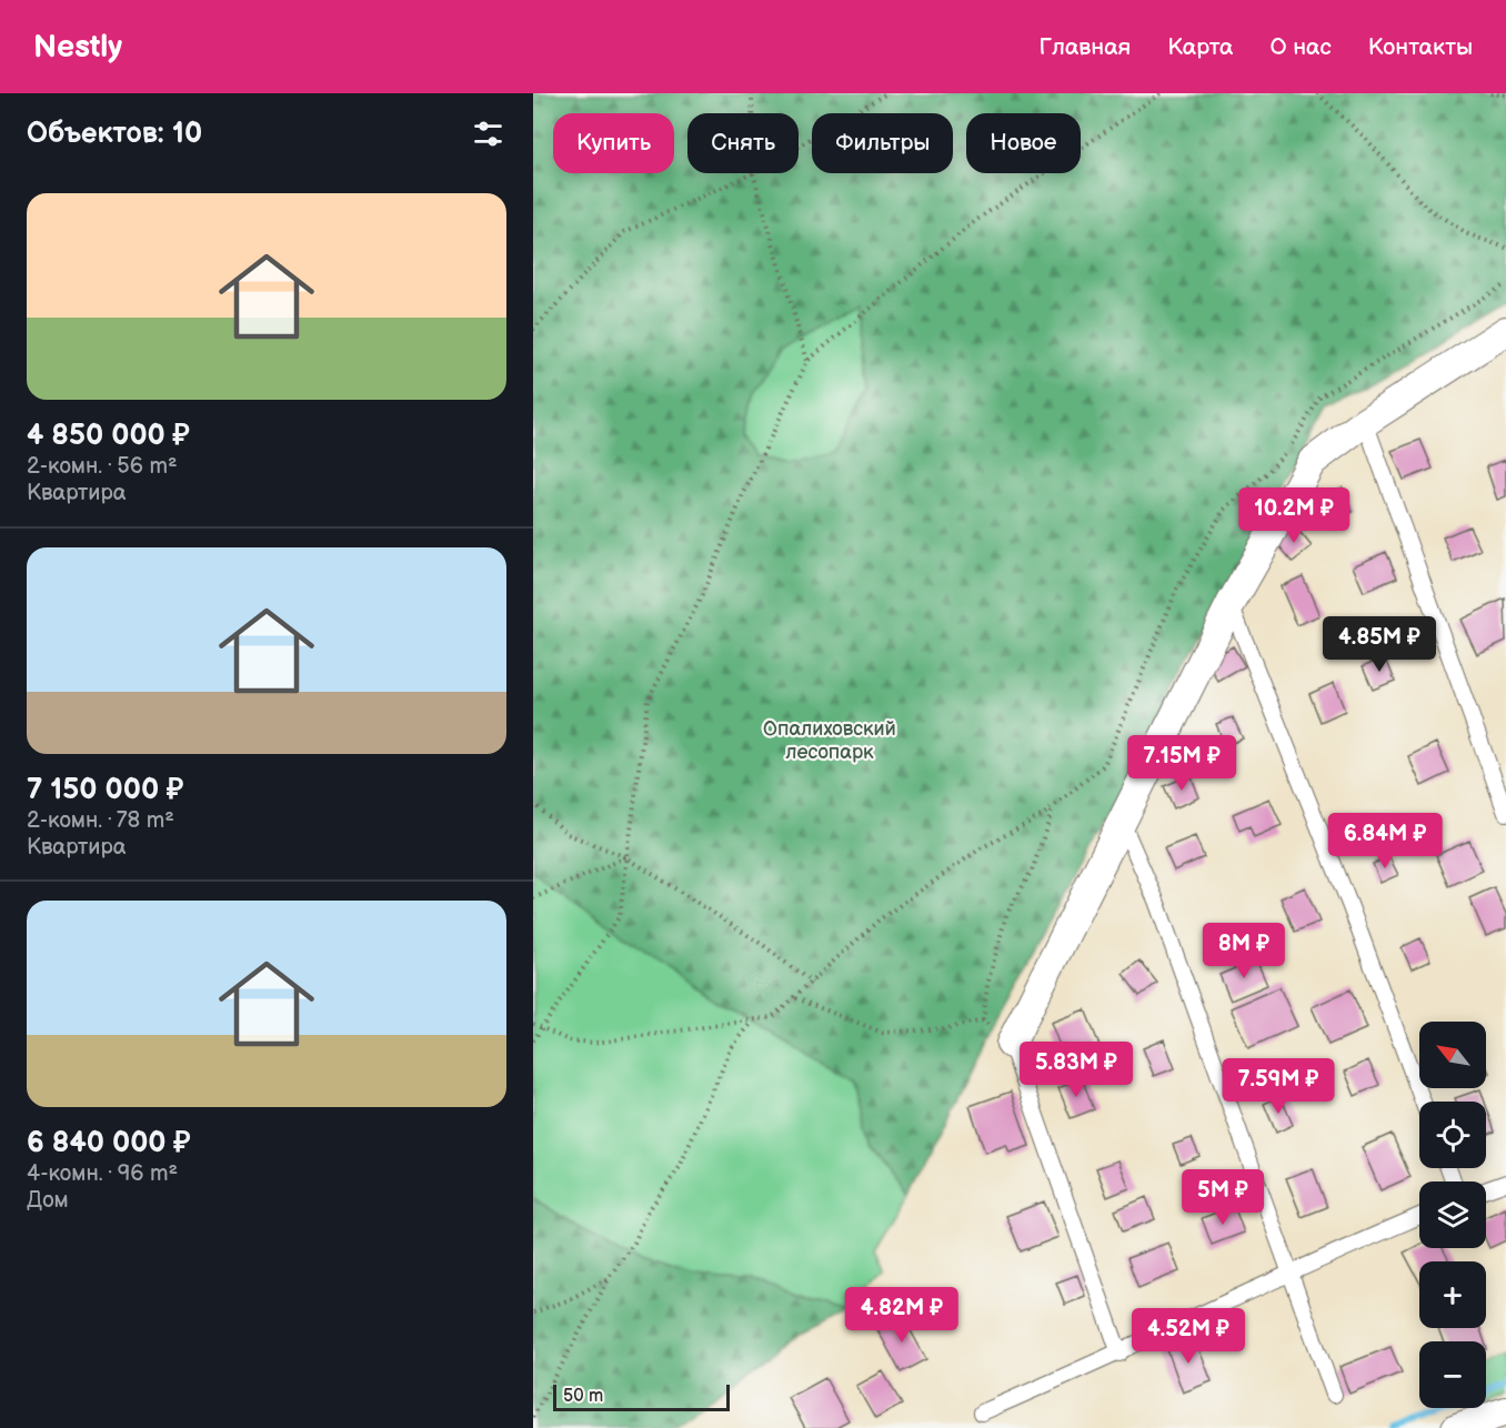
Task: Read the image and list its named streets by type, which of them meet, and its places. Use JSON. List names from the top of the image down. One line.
{"parks":["Опалиховский лесопарк"],"scale_bar":"50 m","north":"top left","page":{"header":"Nestly","nav":["Главная","Карта","О нас","Контакты"],"heading":"Объектов: 10","chip":["Купить","Снять","Фильтры","Новое"],"list":[{"name":"4 850 000 ₽","note":"2-комн. · 56 m² · Квартира"},{"name":"7 150 000 ₽","note":"2-комн. · 78 m² · Квартира"},{"name":"6 840 000 ₽","note":"4-комн. · 96 m² · Дом"}],"price":["10.2M ₽","4.85M ₽","7.15M ₽","6.84M ₽","8M ₽","5.83M ₽","7.59M ₽","5M ₽","4.82M ₽","4.52M ₽"],"map_buttons":["+","−"],"scale":"50 m"}}
